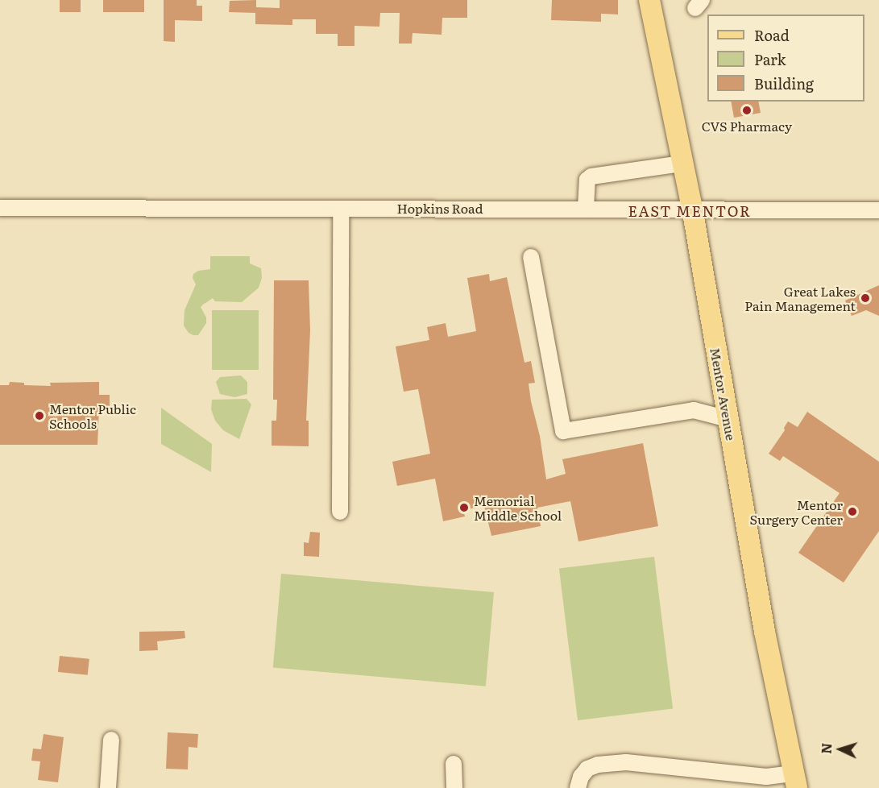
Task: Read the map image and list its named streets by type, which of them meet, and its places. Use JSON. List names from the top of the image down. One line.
{"streets":{"main road":["Mentor Avenue"],"street":["Hopkins Road"]},"crossings":[["Hopkins Road","Mentor Avenue"]],"districts":["EAST MENTOR"],"places":["CVS Pharmacy","Great Lakes Pain Management","Mentor Public Schools","Memorial Middle School","Mentor Surgery Center"],"legend":["Road","Park","Building"],"north":"left"}
